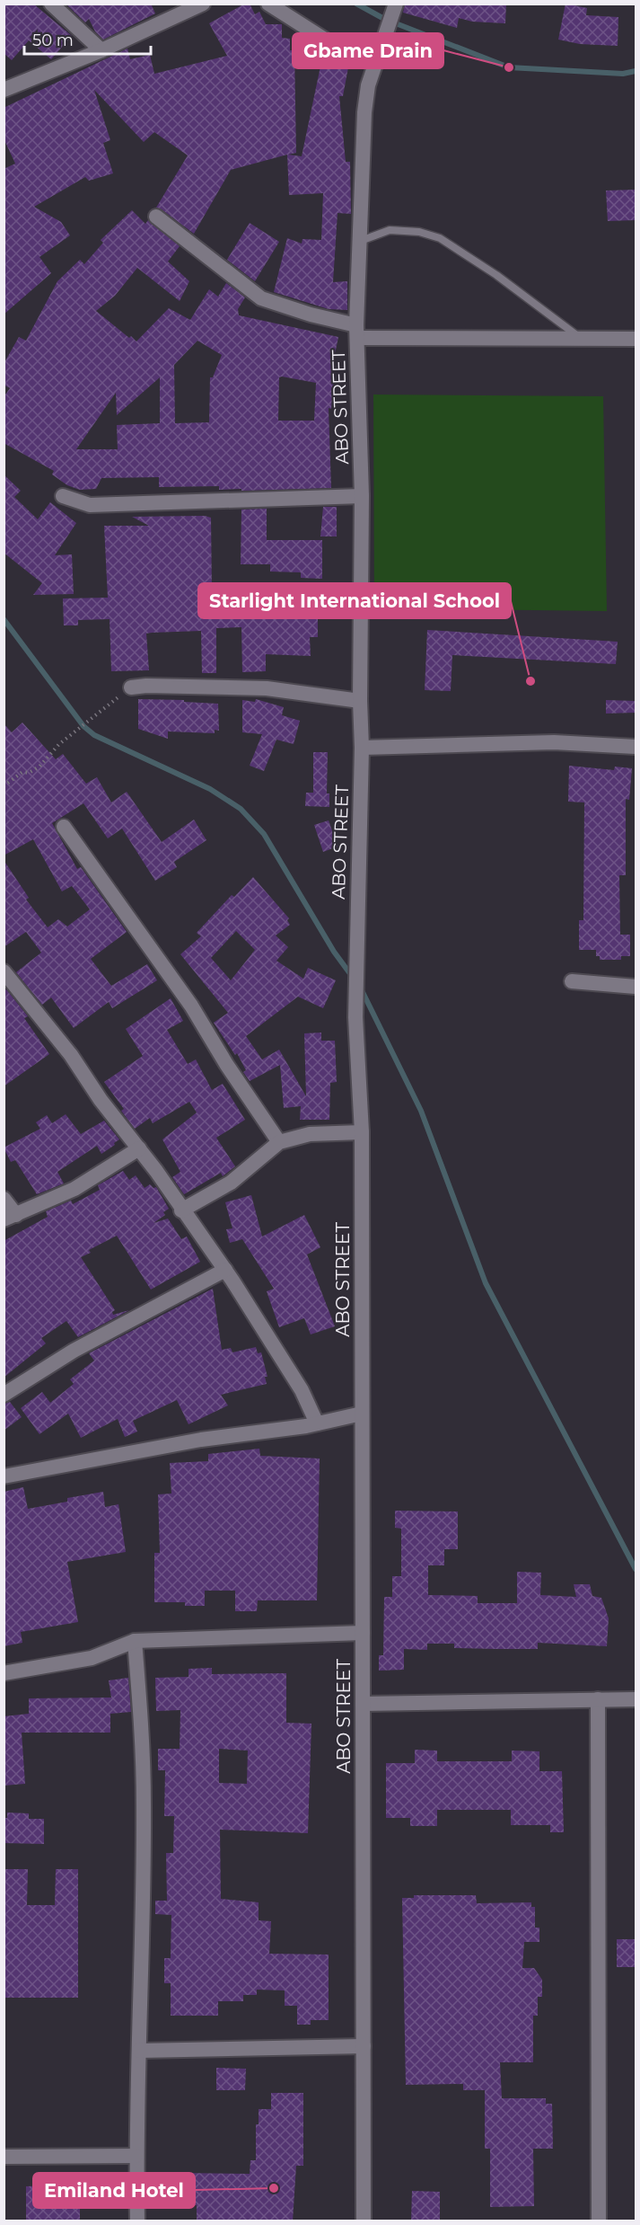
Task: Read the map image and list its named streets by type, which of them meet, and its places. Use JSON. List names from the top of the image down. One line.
{"streets":{"street":["ABO STREET"]},"places":["Gbame Drain","Starlight International School","Emiland Hotel"],"scale_bar":"50 m"}
